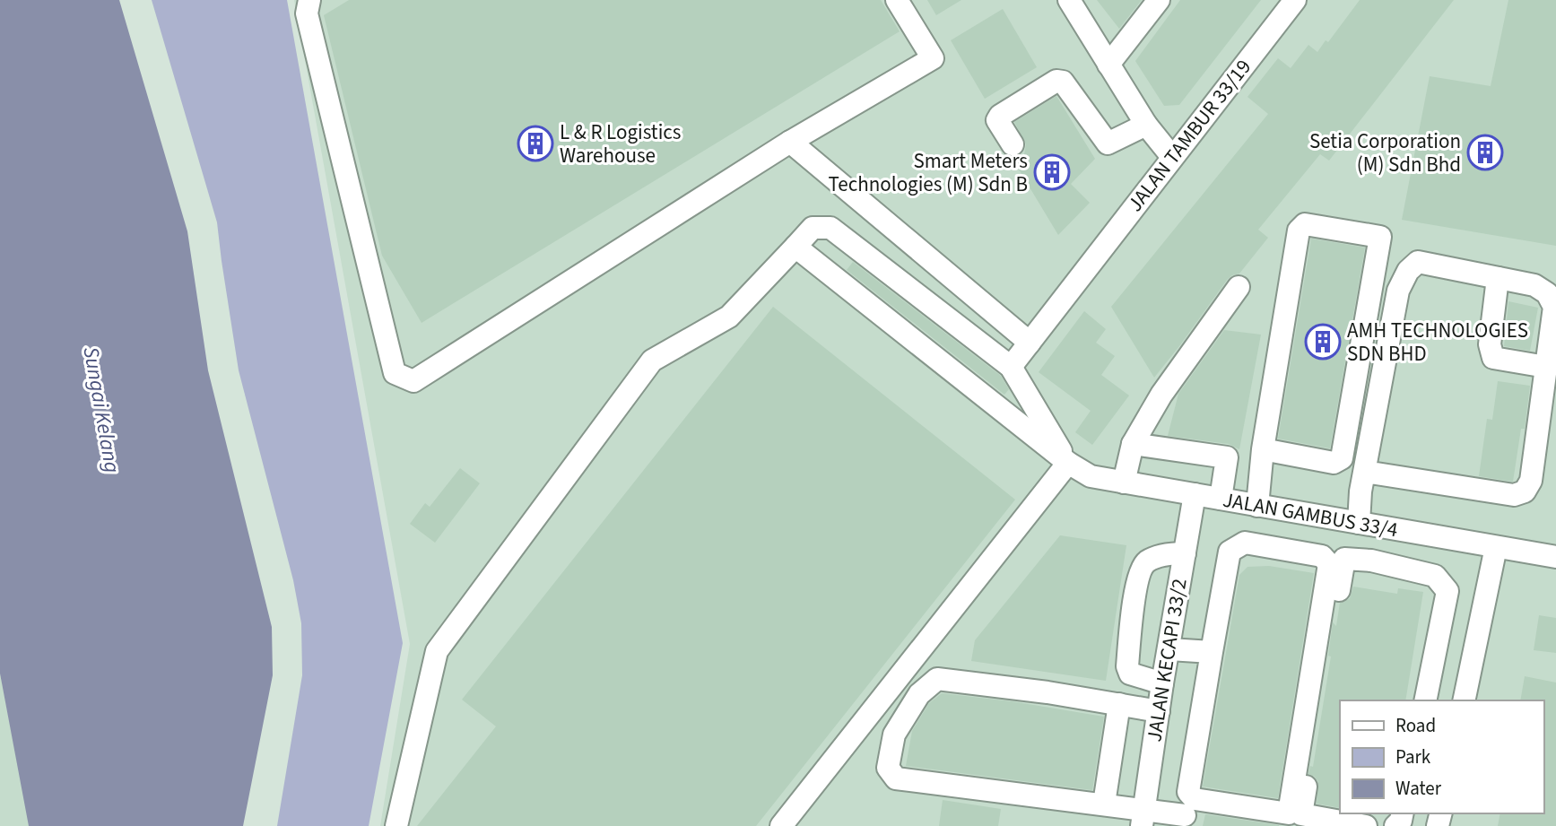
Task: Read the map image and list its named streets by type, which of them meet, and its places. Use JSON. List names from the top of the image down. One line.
{"streets":{"street":["JALAN TAMBUR 33/19","JALAN GAMBUS 33/4","JALAN KECAPI 33/2"]},"crossings":[["JALAN GAMBUS 33/4","JALAN KECAPI 33/2"]],"water":["Sungai Kelang"],"places":{"building":["L & R Logistics Warehouse","Setia Corporation (M) Sdn Bhd","Smart Meters Technologies (M) Sdn B","AMH TECHNOLOGIES SDN BHD"]},"legend":["Road","Park","Water"]}
